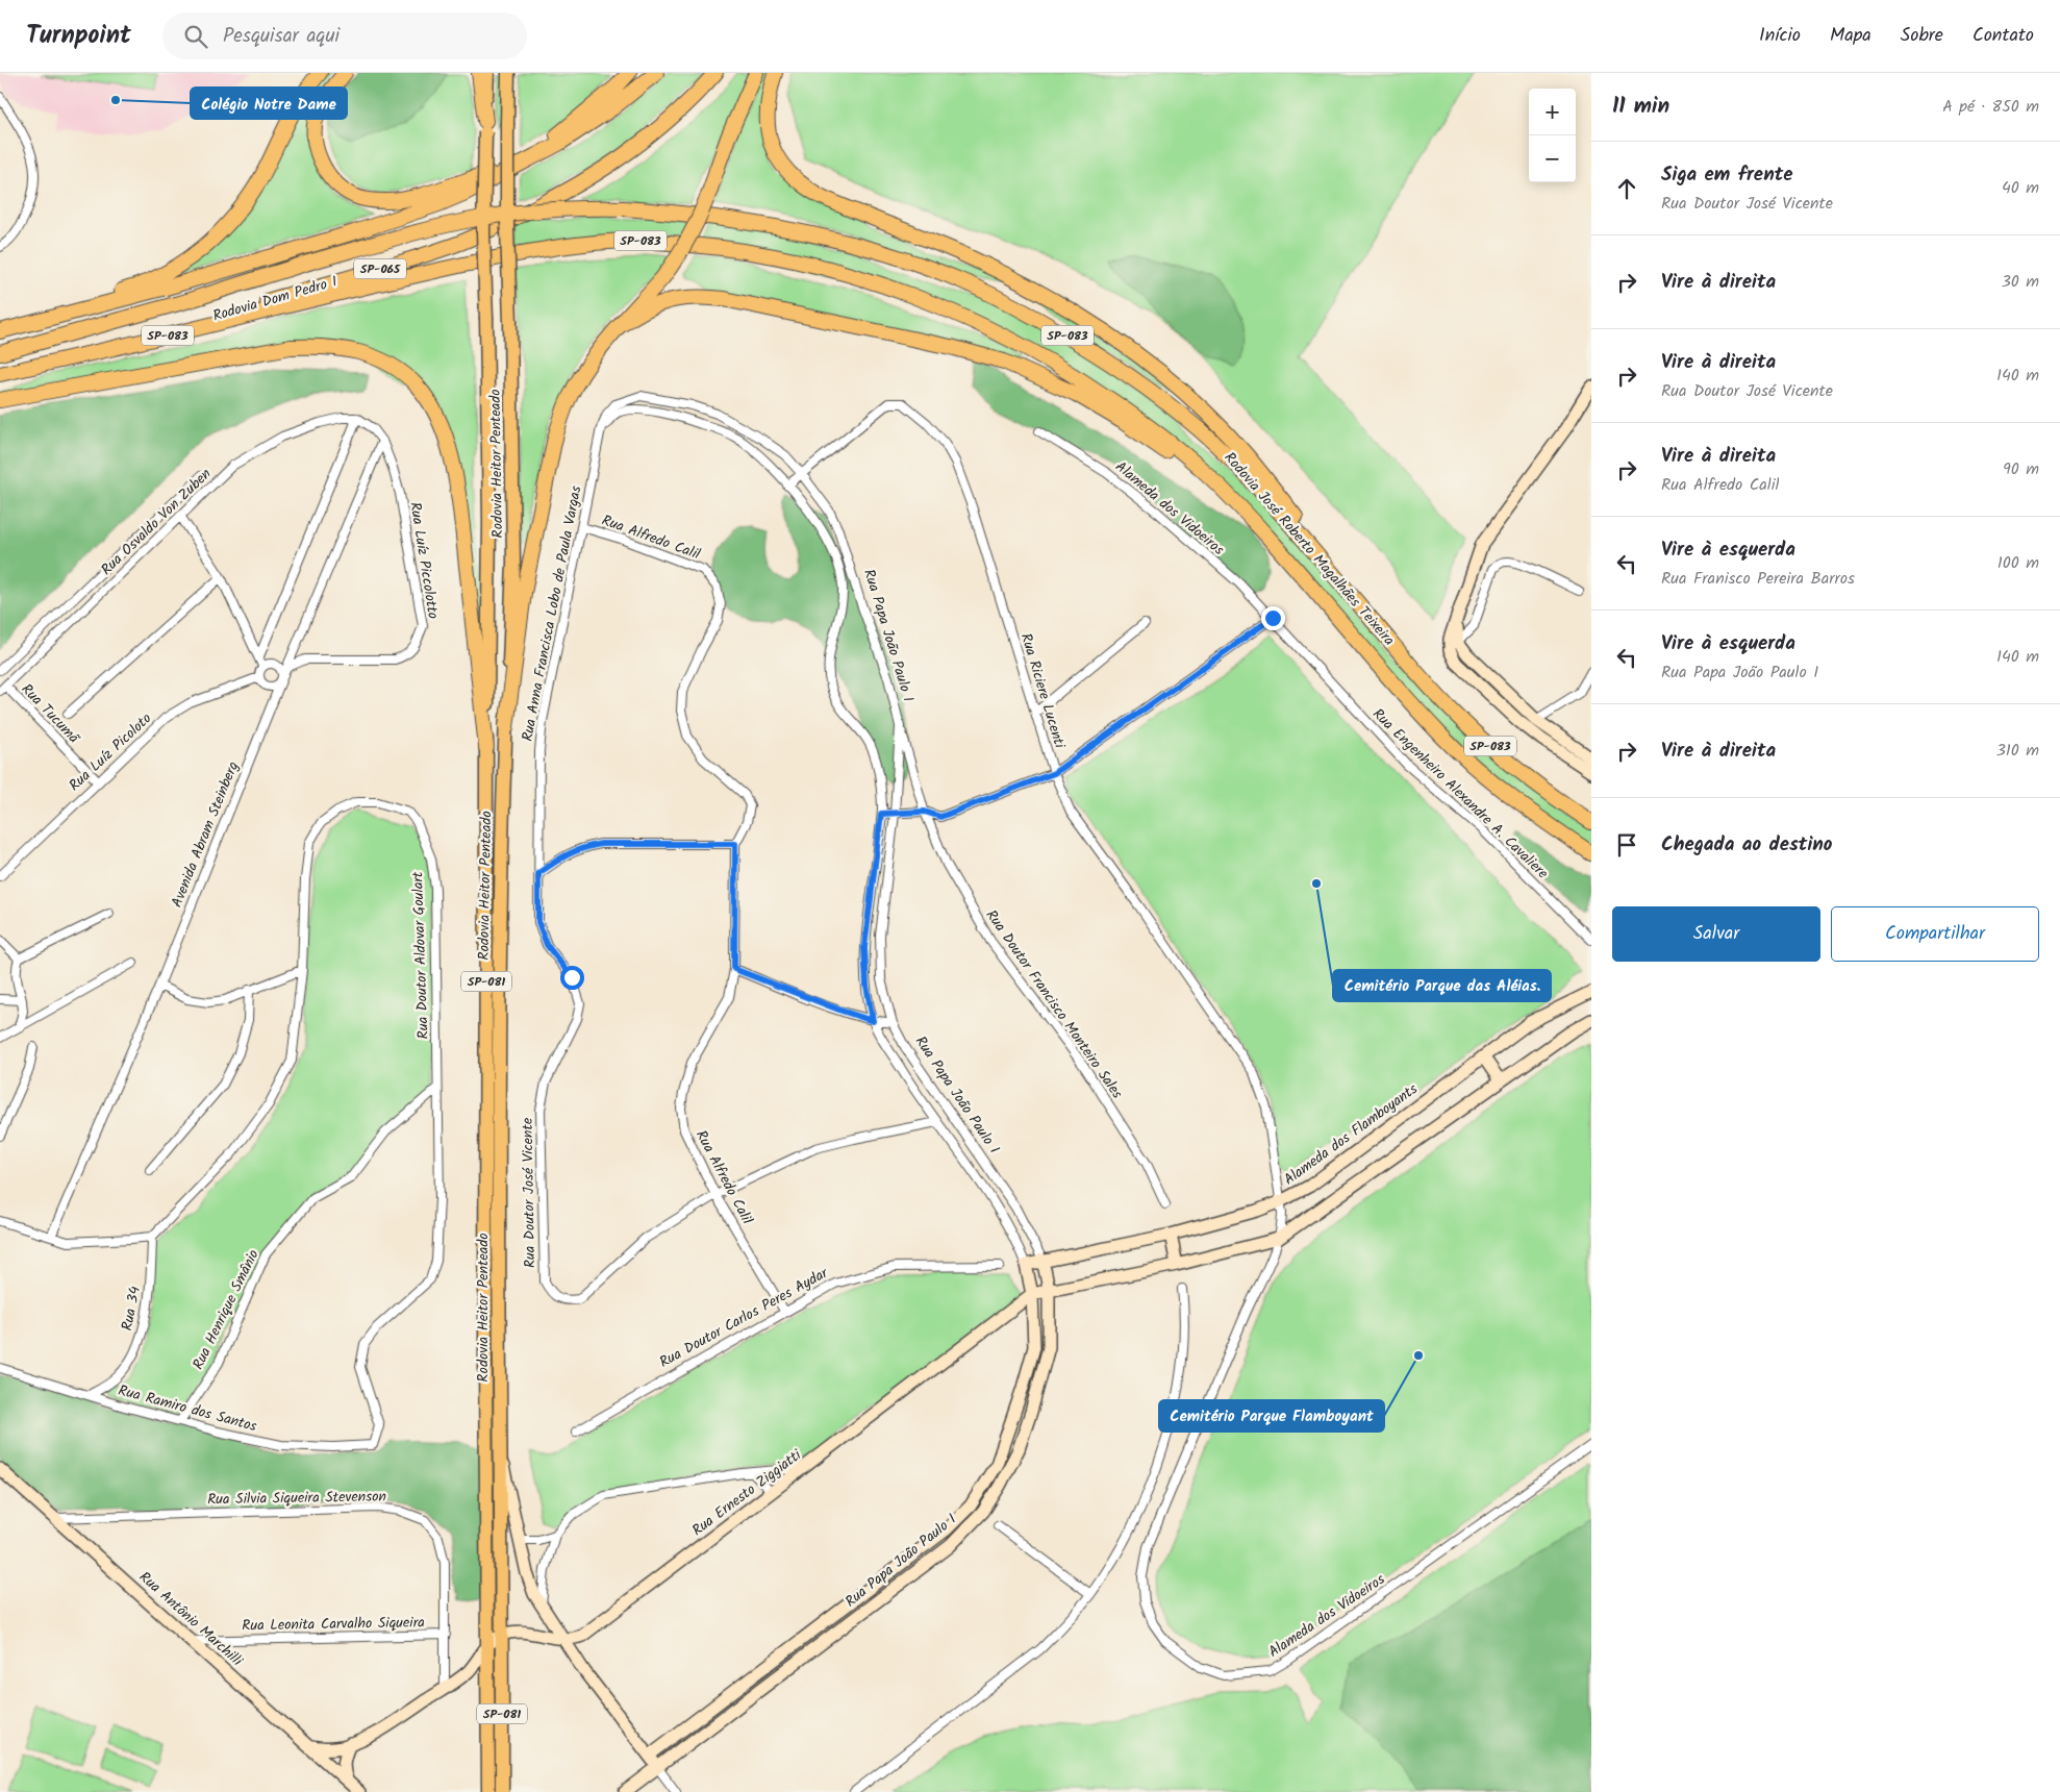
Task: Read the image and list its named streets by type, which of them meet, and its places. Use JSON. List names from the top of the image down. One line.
{"streets":{"highway":["SP-083","SP-065","Rodovia Dom Pedro I","Rodovia José Roberto Magalhães Teixeira"],"main road":["Rodovia Heitor Penteado","SP-081"],"street":["Alameda dos Vidoeiros","Rua Osvaldo Von Zuben","Rua Alfredo Calil","Rua Luíz Piccolotto","Rua Anna Francisca Lobo de Paula Vargas","Rua Papa João Paulo I","Rua Riciere Lucenti","Rua Tucumã","Rua Luíz Picoloto","Rua Engenheiro Alexandre A. Cavaliere","Avenida Abram Steinberg","Rua Doutor Aldovar Goulart","Rua Doutor Francisco Monteiro Sales","Alameda dos Flamboyants","Rua Doutor José Vicente","Rua 34","Rua Henrique Smânio","Rua Doutor Carlos Peres Aydar","Rua Ramiro dos Santos","Rua Ernesto Ziggiatti","Rua Silvia Siqueira Stevenson","Rua Antônio Marchilli","Rua Leonita Carvalho Siqueira"]},"crossings":[["Rodovia Dom Pedro I","Rodovia José Roberto Magalhães Teixeira"],["Alameda dos Vidoeiros","Rua Riciere Lucenti"],["Alameda dos Vidoeiros","Rua Engenheiro Alexandre A. Cavaliere"],["Alameda dos Vidoeiros","Alameda dos Flamboyants"],["Rua Osvaldo Von Zuben","Rua Tucumã"],["Rua Alfredo Calil","Rua Anna Francisca Lobo de Paula Vargas"],["Rua Alfredo Calil","Rua Doutor José Vicente"],["Rua Alfredo Calil","Rua Doutor Carlos Peres Aydar"],["Rua Luíz Piccolotto","Avenida Abram Steinberg"],["Rua Anna Francisca Lobo de Paula Vargas","Rua Papa João Paulo I"],["Rua Anna Francisca Lobo de Paula Vargas","Rua Doutor José Vicente"],["Rua Papa João Paulo I","Rua Riciere Lucenti"],["Rua Papa João Paulo I","Rua Doutor Francisco Monteiro Sales"],["Rua Papa João Paulo I","Alameda dos Flamboyants"],["Rua Papa João Paulo I","Rua Doutor José Vicente"],["Rua Papa João Paulo I","Rua Ernesto Ziggiatti"],["Rua Riciere Lucenti","Alameda dos Flamboyants"],["Rua Tucumã","Rua Luíz Picoloto"],["Rua Luíz Picoloto","Avenida Abram Steinberg"],["Rua Doutor Aldovar Goulart","Rua 34"],["Rua Doutor Aldovar Goulart","Rua Henrique Smânio"],["Rua Doutor Aldovar Goulart","Rua Ramiro dos Santos"],["Rua 34","Rua Ramiro dos Santos"],["Rua Henrique Smânio","Rua Ramiro dos Santos"],["Rua Silvia Siqueira Stevenson","Rua Antônio Marchilli"],["Rua Silvia Siqueira Stevenson","Rua Leonita Carvalho Siqueira"],["Rua Antônio Marchilli","Rua Leonita Carvalho Siqueira"]],"places":["Colégio Notre Dame","Cemitério Parque das Aléias.","Cemitério Parque Flamboyant"],"page":{"header":"Turnpoint","search":"Pesquisar aqui","nav":["Início","Mapa","Sobre","Contato"],"heading":["11 min","A pé · 850 m"],"map_buttons":["+","−"],"list":[["Siga em frente","Rua Doutor José Vicente","40 m"],["Vire à direita","30 m"],["Vire à direita","Rua Doutor José Vicente","140 m"],["Vire à direita","Rua Alfredo Calil","90 m"],["Vire à esquerda","Rua Franisco Pereira Barros","100 m"],["Vire à esquerda","Rua Papa João Paulo I","140 m"],["Vire à direita","310 m"],"Chegada ao destino"],"buttons":["Salvar","Compartilhar"]}}
